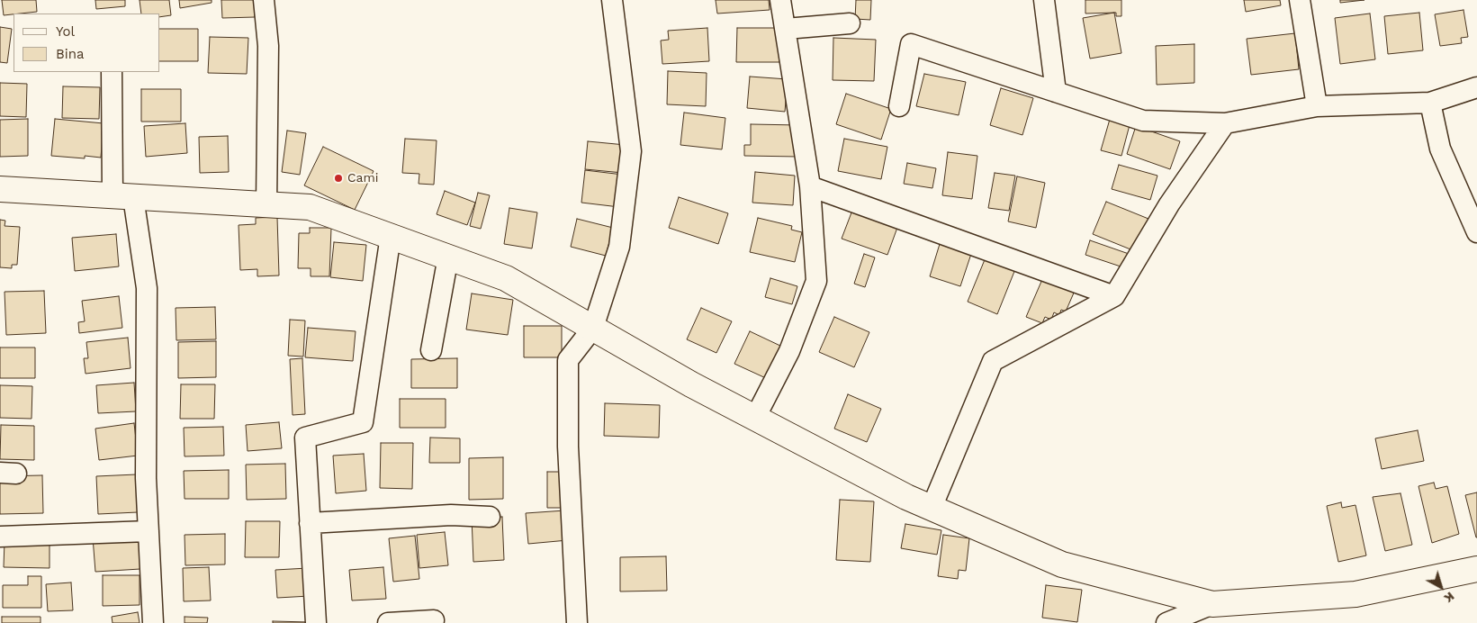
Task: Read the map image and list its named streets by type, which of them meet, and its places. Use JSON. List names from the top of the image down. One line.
{"places":["Cami"],"legend":["Yol","Bina"],"north":"bottom right"}
